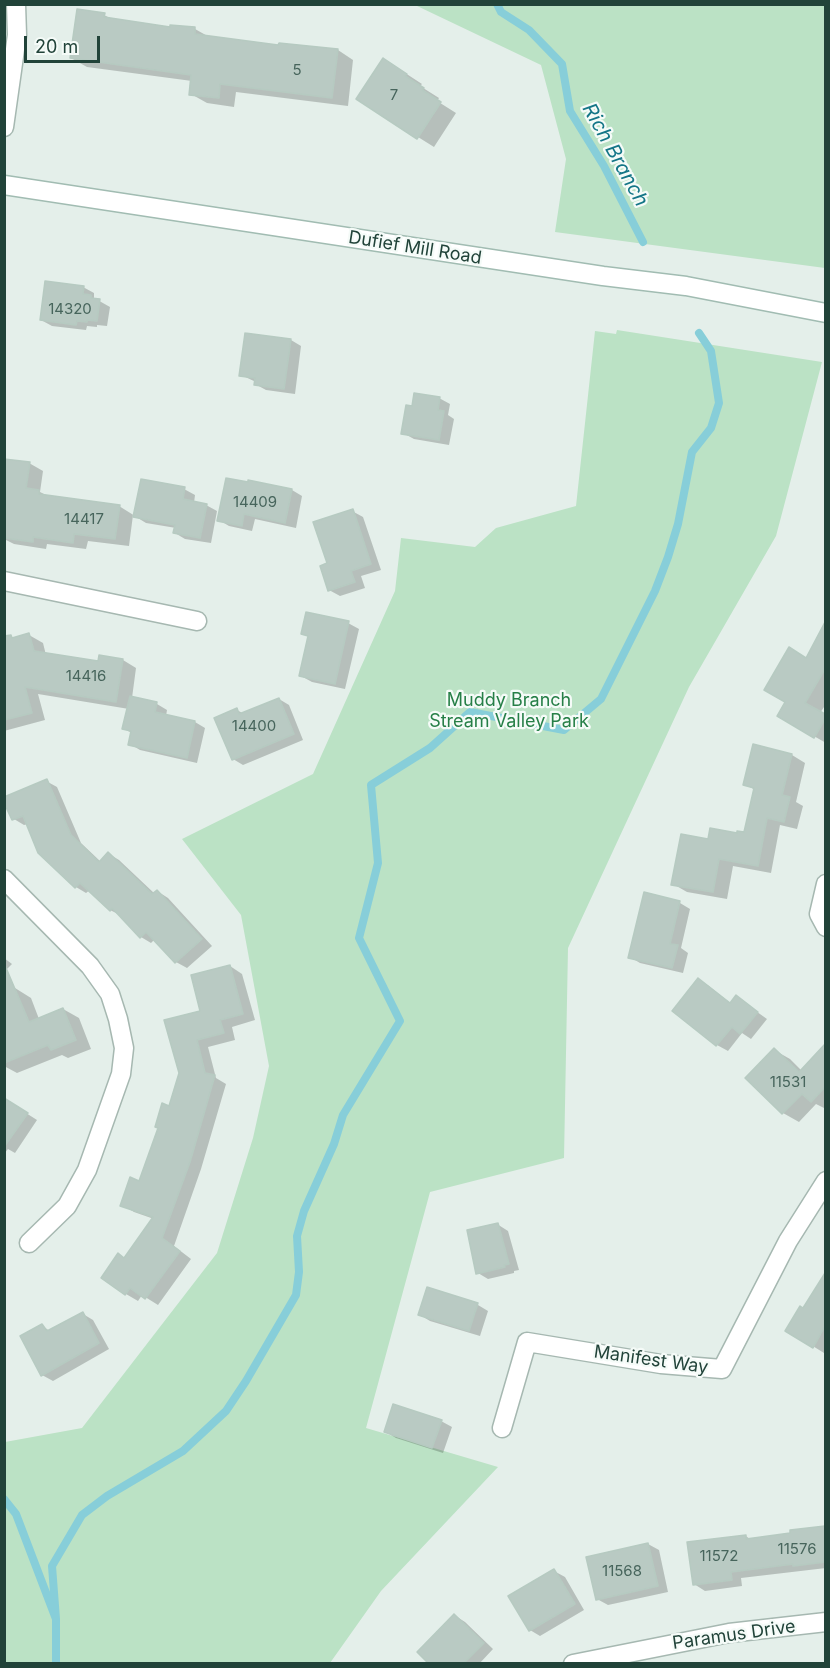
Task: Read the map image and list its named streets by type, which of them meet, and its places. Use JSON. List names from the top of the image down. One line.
{"streets":{"street":["Dufief Mill Road","Manifest Way","Paramus Drive"]},"water":["Rich Branch"],"parks":["Muddy Branch Stream Valley Park"],"house_numbers":["5","7","14320","14409","14417","14416","14400","11531","11576","11572","11568"],"scale_bar":"20 m"}
